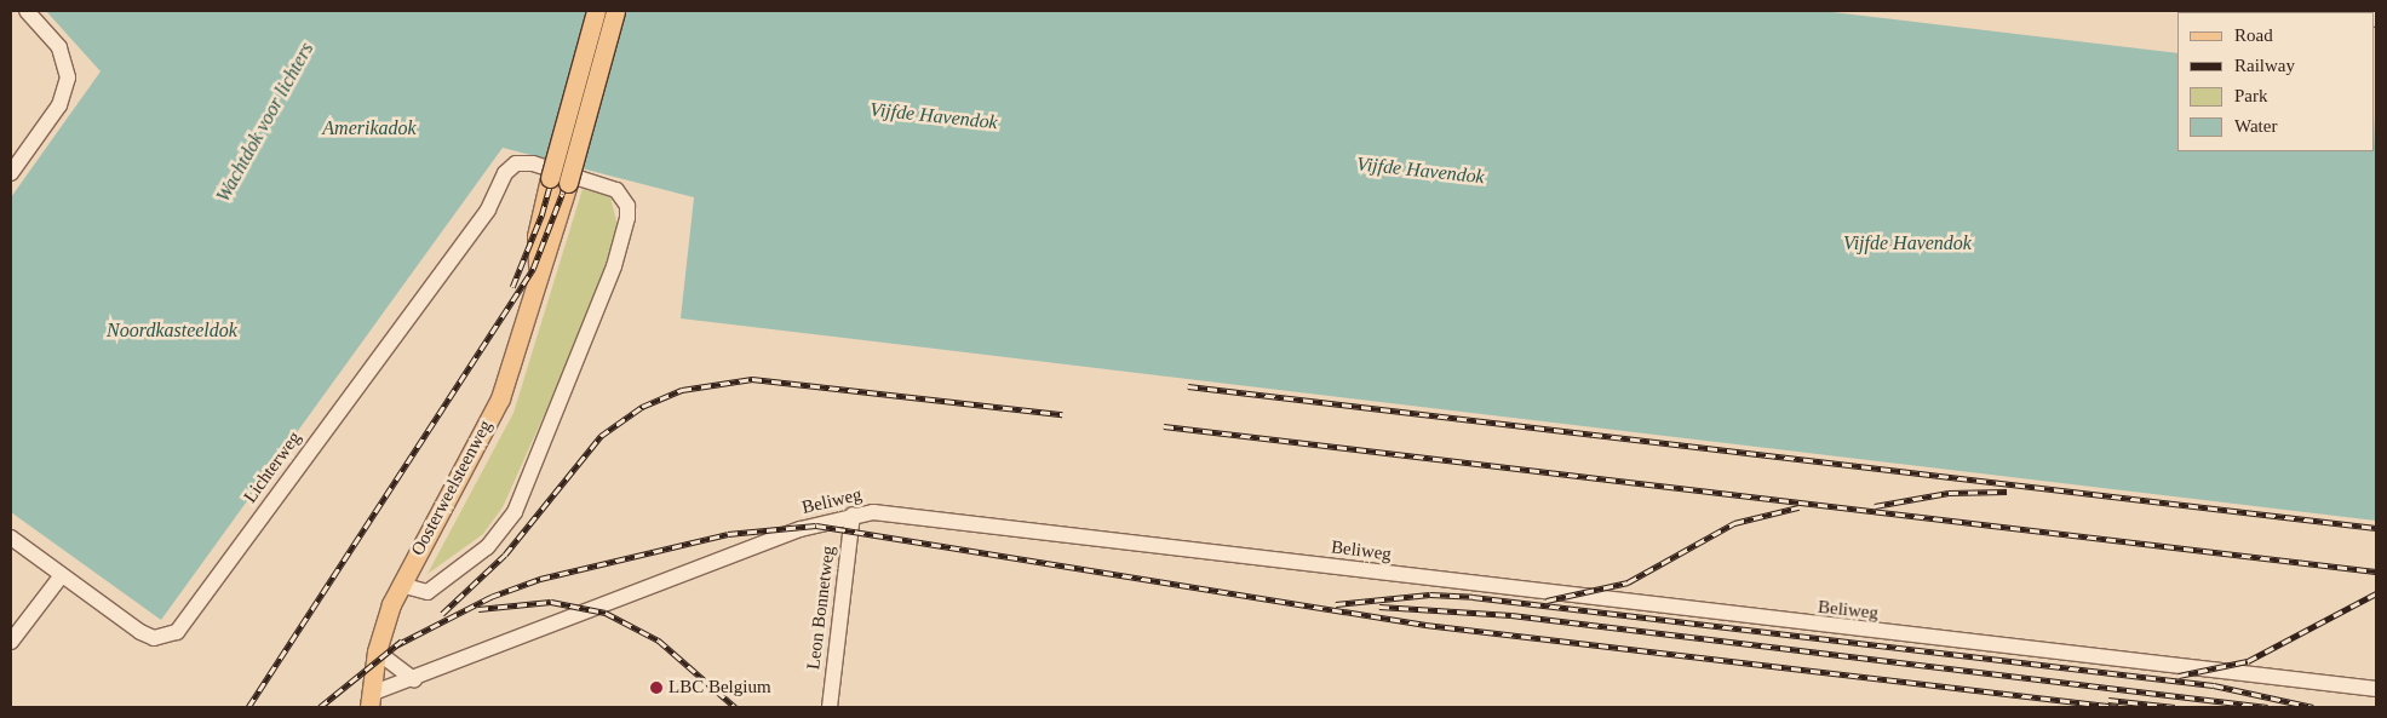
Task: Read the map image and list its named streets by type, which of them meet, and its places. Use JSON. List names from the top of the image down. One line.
{"streets":{"main road":["Oosterweelsteenweg"],"street":["Lichterweg","Beliweg","Leon Bonnetweg"]},"crossings":[["Lichterweg","Oosterweelsteenweg"],["Oosterweelsteenweg","Beliweg"],["Beliweg","Leon Bonnetweg"]],"water":["Vijfde Havendok","Wachtdok voor lichters","Amerikadok","Noordkasteeldok"],"places":["LBC Belgium"],"legend":["Road","Railway","Park","Water"]}
